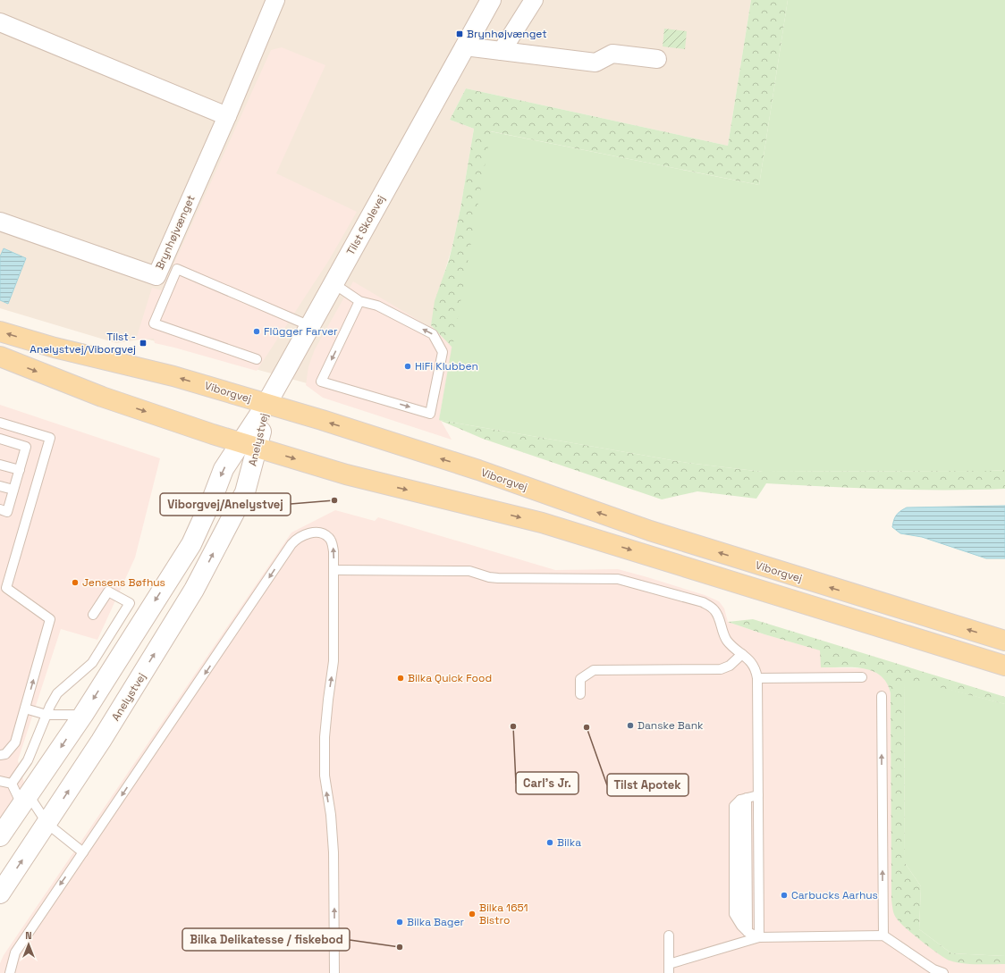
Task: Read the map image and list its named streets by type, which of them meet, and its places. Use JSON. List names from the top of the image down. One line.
{"streets":{"main road":["Viborgvej"],"street":["Tilst Skolevej","Brynhøjvænget","Anelystvej"]},"crossings":[["Tilst Skolevej","Viborgvej"],["Tilst Skolevej","Anelystvej"],["Viborgvej","Anelystvej"]],"places":{"transit":["Brynhøjvænget","Tilst - Anelystvej/Viborgvej"],"other":["Flügger Farver","HiFi Klubben","Viborgvej/Anelystvej","Jensens Bøfhus","Bilka Quick Food","Danske Bank","Carl's Jr.","Tilst Apotek","Bilka","Carbucks Aarhus","Bilka 1651 Bistro","Bilka Bager","Bilka Delikatesse / fiskebod"]},"north":"top"}
